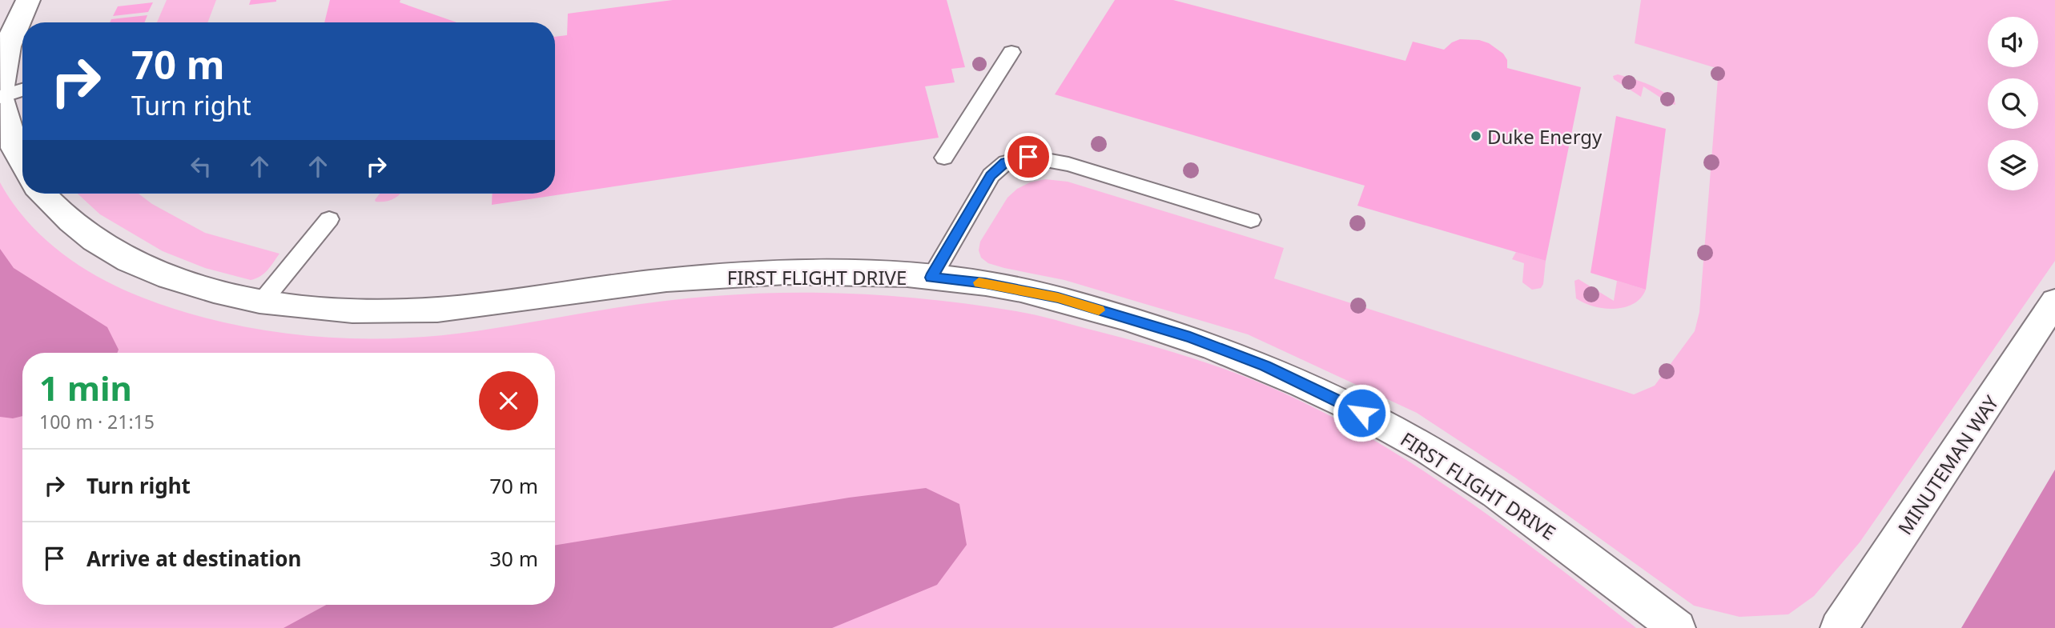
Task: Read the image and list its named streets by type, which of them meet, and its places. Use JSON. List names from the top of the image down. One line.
{"streets":{"street":["FIRST FLIGHT DRIVE","MINUTEMAN WAY"]},"places":["Duke Energy"],"page":{"turn":["70 m","Turn right"],"heading":["1 min","100 m · 21:15"],"list":[{"name":"Turn right","value":"70 m"},{"name":"Arrive at destination","value":"30 m"}]}}
